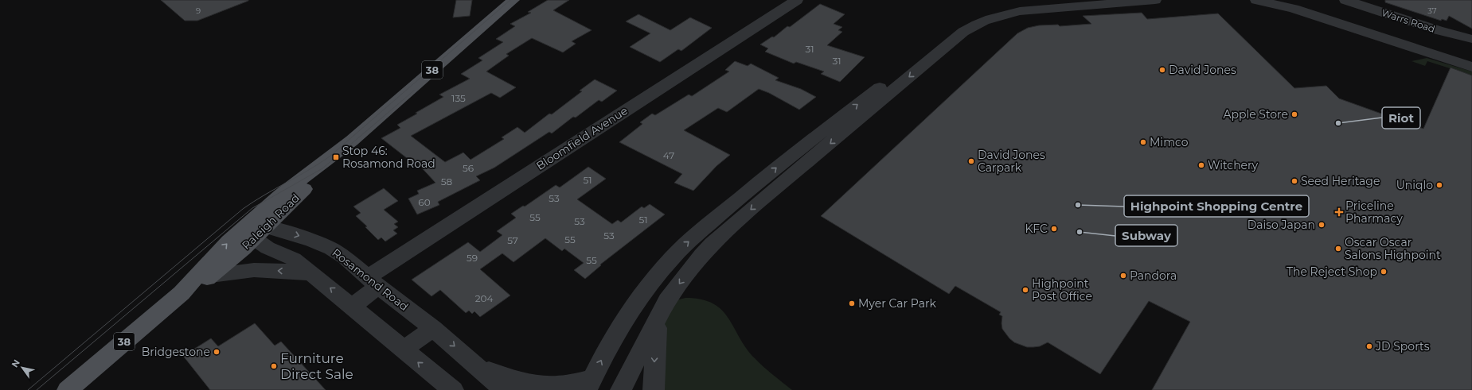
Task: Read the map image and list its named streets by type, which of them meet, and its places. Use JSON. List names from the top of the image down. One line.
{"streets":{"main road":["38","Raleigh Road"],"street":["Warrs Road","Bloomfield Avenue","Rosamond Road"]},"crossings":[["Bloomfield Avenue","Rosamond Road"],["Raleigh Road","Rosamond Road"]],"places":{"other":["David Jones","Apple Store","Riot","Mimco","David Jones Carpark","Witchery","Seed Heritage","Uniqlo","Highpoint Shopping Centre","Daiso Japan","KFC","Subway","Oscar Oscar Salons Highpoint","The Reject Shop","Pandora","Highpoint Post Office","Myer Car Park","JD Sports","Bridgestone","Furniture Direct Sale"],"transit":["Stop 46: Rosamond Road"],"health":["Priceline Pharmacy"]},"house_numbers":["9","37","31","31","135","47","56","51","58","53","60","55","51","53","53","55","57","59","55","204"],"north":"top left"}
